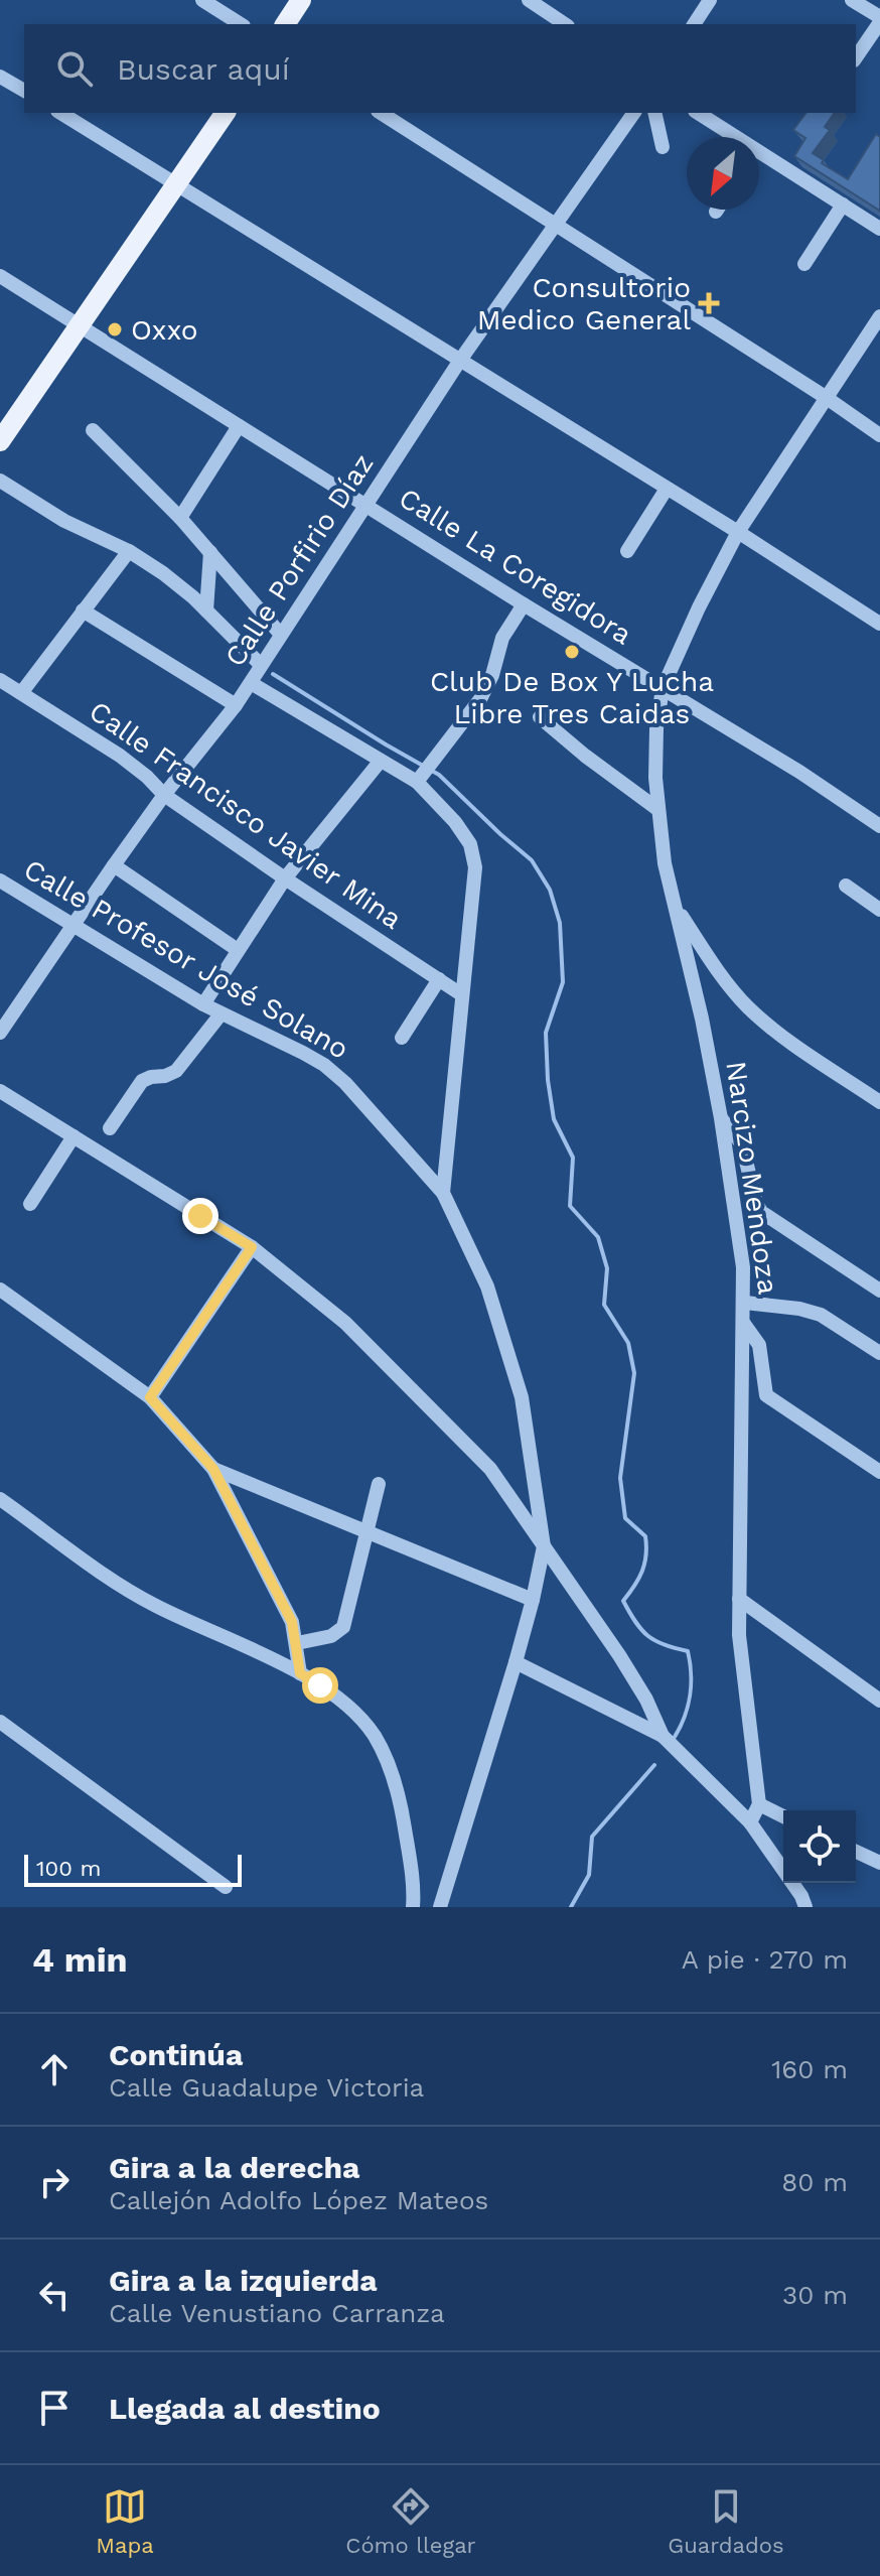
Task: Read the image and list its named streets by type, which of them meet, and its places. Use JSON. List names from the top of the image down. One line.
{"streets":{"street":["Calle Porfirio Díaz","Calle La Coregidora","Calle Francisco Javier Mina","Calle Profesor José Solano","Narcizo Mendoza"]},"crossings":[["Calle Porfirio Díaz","Calle La Coregidora"],["Calle Porfirio Díaz","Calle Francisco Javier Mina"],["Calle Porfirio Díaz","Calle Profesor José Solano"],["Calle La Coregidora","Narcizo Mendoza"]],"places":{"health":["Consultorio Medico General"],"other":["Oxxo","Club De Box Y Lucha Libre Tres Caidas"]},"scale_bar":"100 m","north":"bottom left","page":{"search":"Buscar aquí","scale":"100 m","heading":["4 min","A pie · 270 m"],"list":[["Continúa","Calle Guadalupe Victoria","160 m"],["Gira a la derecha","Callejón Adolfo López Mateos","80 m"],["Gira a la izquierda","Calle Venustiano Carranza","30 m"],"Llegada al destino"],"nav":["Mapa","Cómo llegar","Guardados"]}}
